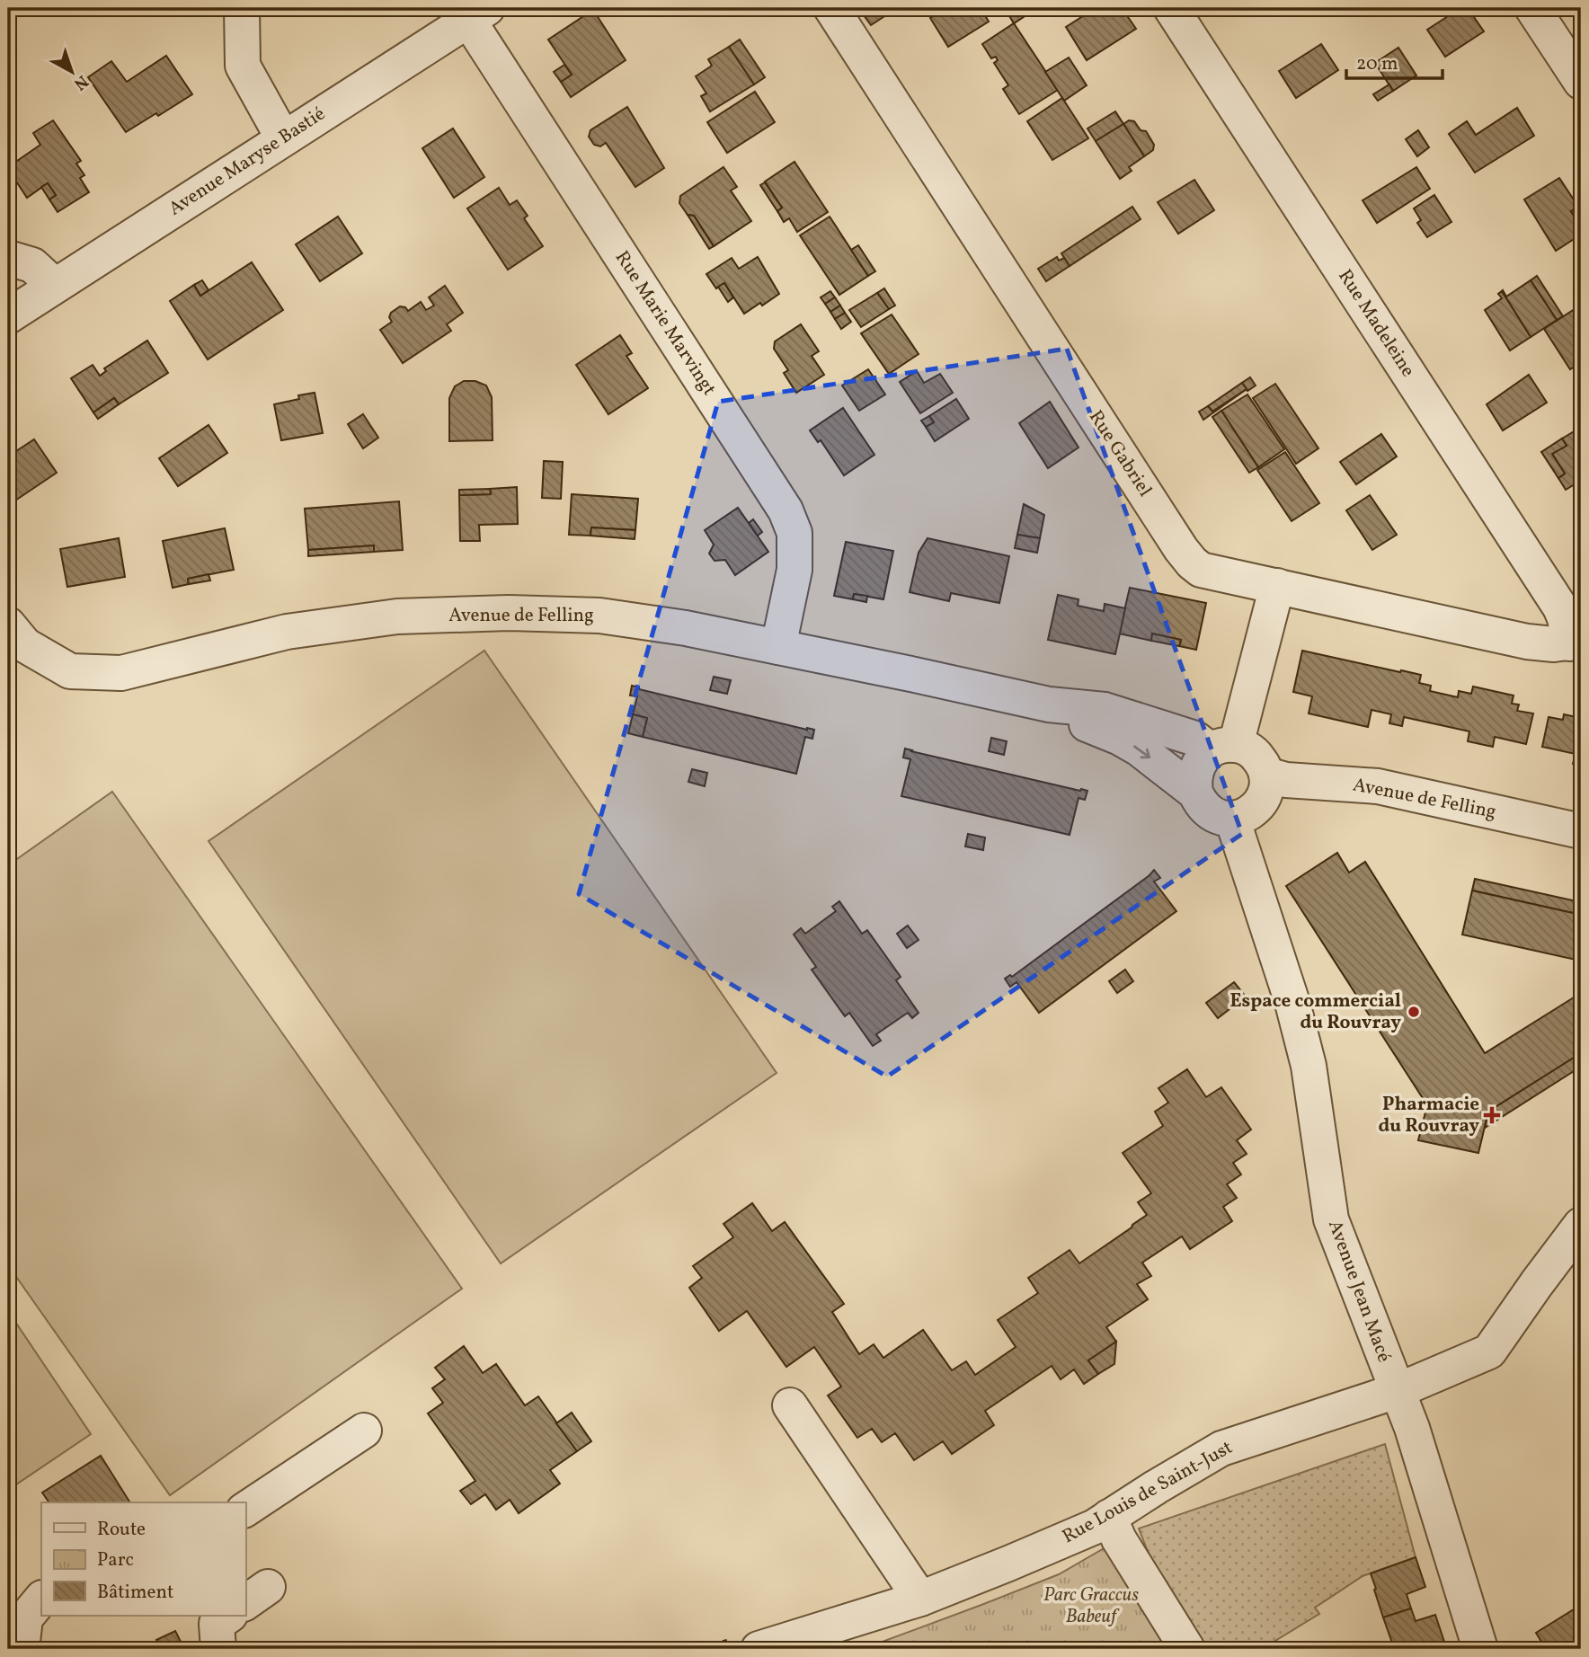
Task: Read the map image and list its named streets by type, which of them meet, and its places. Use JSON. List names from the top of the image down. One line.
{"streets":{"street":["Avenue Maryse Bastié","Rue Marie Marvingt","Rue Madeleine","Rue Gabriel","Avenue de Felling","Avenue Jean Macé","Rue Louis de Saint-Just"]},"crossings":[["Avenue Maryse Bastié","Rue Marie Marvingt"],["Rue Marie Marvingt","Avenue de Felling"],["Rue Madeleine","Rue Gabriel"],["Avenue de Felling","Avenue Jean Macé"],["Avenue Jean Macé","Rue Louis de Saint-Just"]],"parks":["Parc Graccus Babeuf"],"places":{"other":["Espace commercial du Rouvray"],"health":["Pharmacie du Rouvray"]},"legend":["Route","Parc","Bâtiment"],"scale_bar":"20 m","north":"bottom right"}
